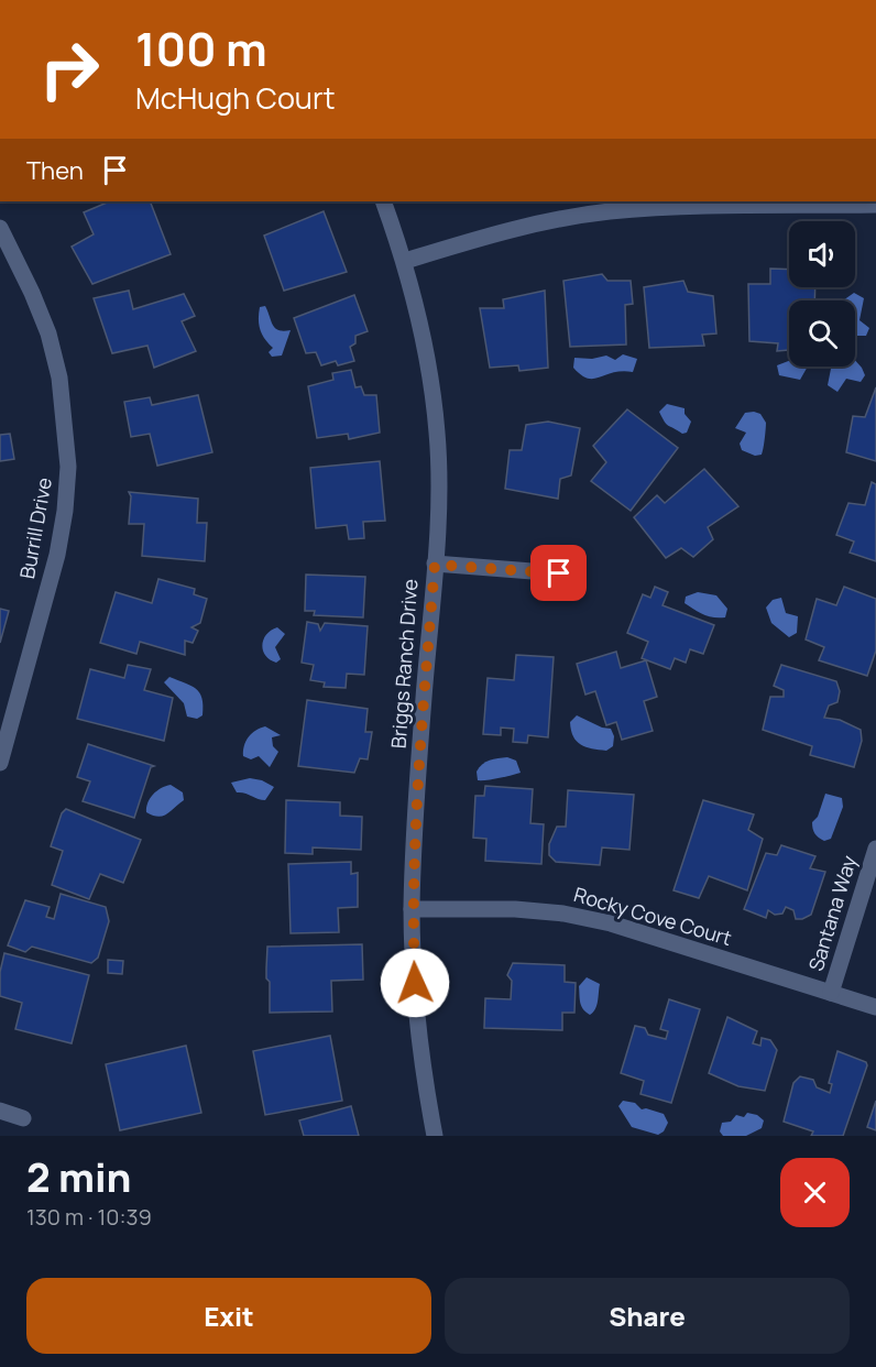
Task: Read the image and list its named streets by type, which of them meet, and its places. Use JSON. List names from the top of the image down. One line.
{"streets":{"street":["Burrill Drive","Briggs Ranch Drive","Santana Way","Rocky Cove Court"]},"crossings":[["Briggs Ranch Drive","Rocky Cove Court"],["Santana Way","Rocky Cove Court"]],"page":{"turn":["100 m","McHugh Court"],"then":"Then","heading":["2 min","130 m · 10:39"],"buttons":["Exit","Share"]}}
